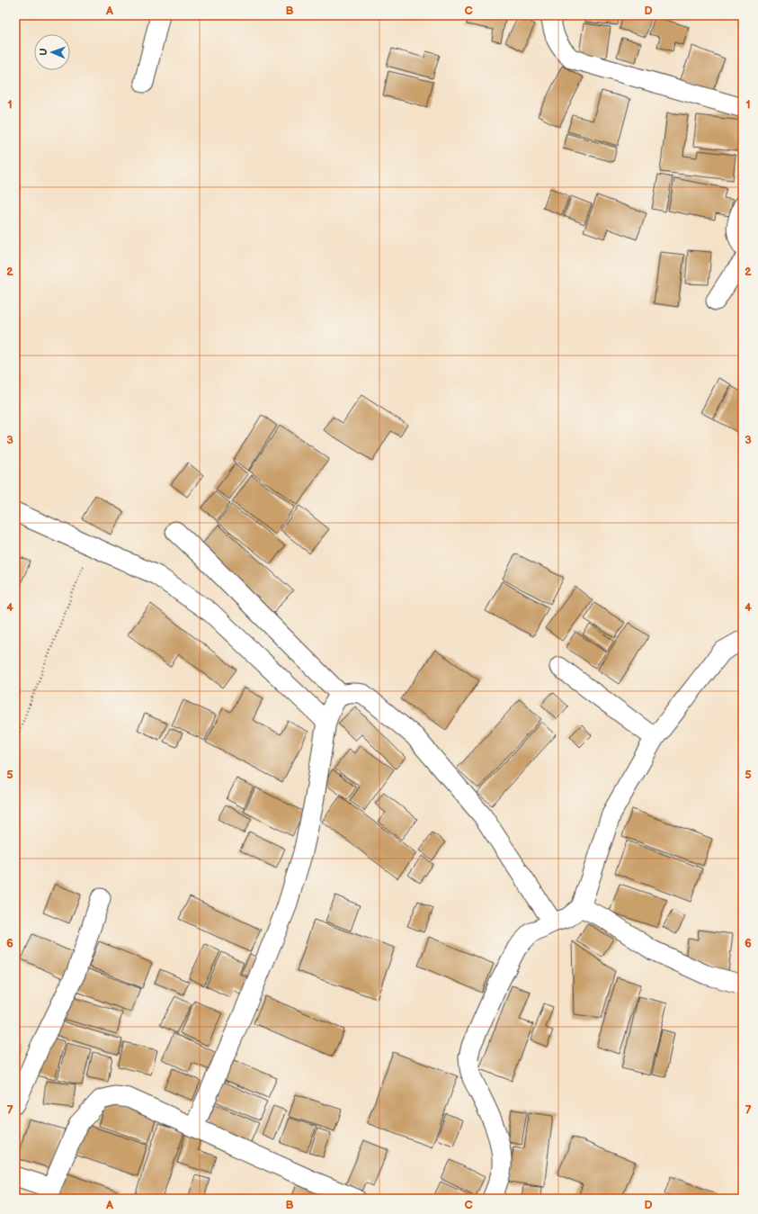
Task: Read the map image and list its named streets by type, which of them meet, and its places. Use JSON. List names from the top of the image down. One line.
{"north":"left","grid":{"columns":["A","B","C","D"],"rows":["1","2","3","4","5","6","7"]}}
